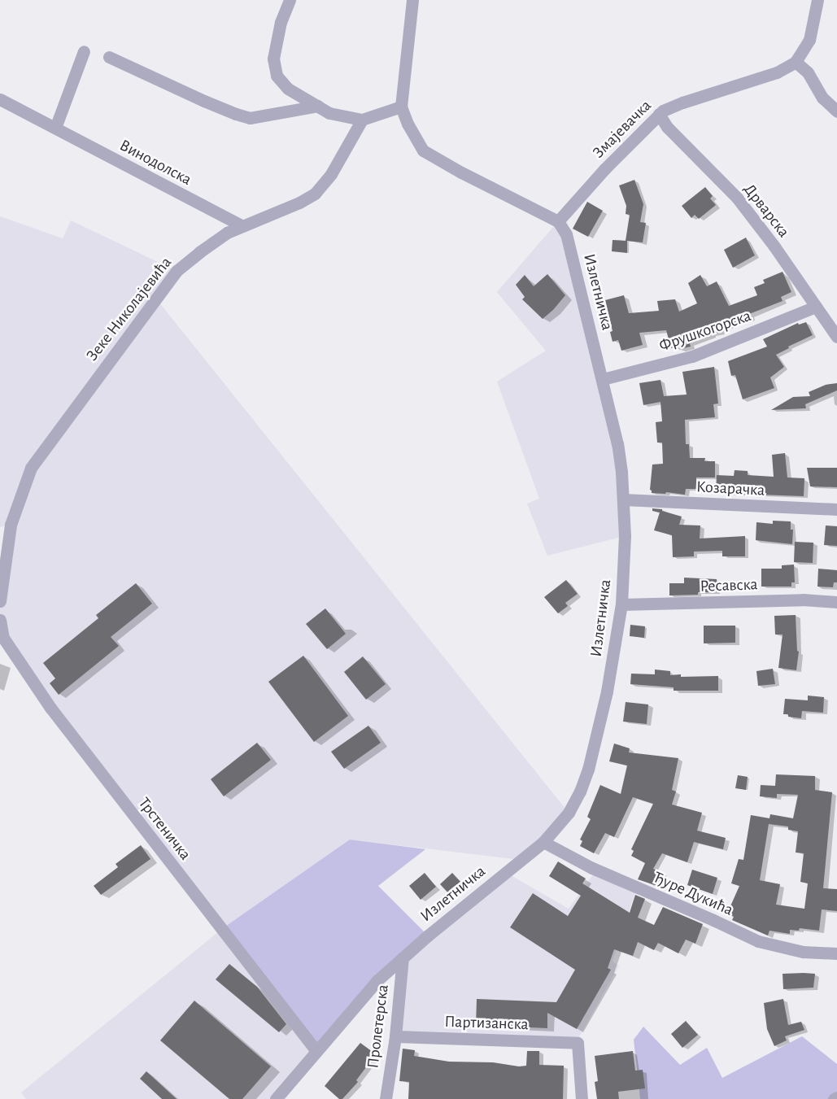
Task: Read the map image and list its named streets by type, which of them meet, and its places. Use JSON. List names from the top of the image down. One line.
{"streets":{"street":["Змајевачка","Винодолска","Дрварска","Излетничка","Зеке Николајевића","Фрушкогорска","Козарачка","Ресавска","Трстеничка","Ђуре Дукића","Партизанска","Пролетерска"]},"crossings":[["Змајевачка","Дрварска"],["Змајевачка","Излетничка"],["Винодолска","Зеке Николајевића"],["Дрварска","Фрушкогорска"],["Излетничка","Фрушкогорска"],["Излетничка","Козарачка"],["Излетничка","Ресавска"],["Излетничка","Трстеничка"],["Излетничка","Ђуре Дукића"],["Излетничка","Пролетерска"],["Партизанска","Пролетерска"]]}
